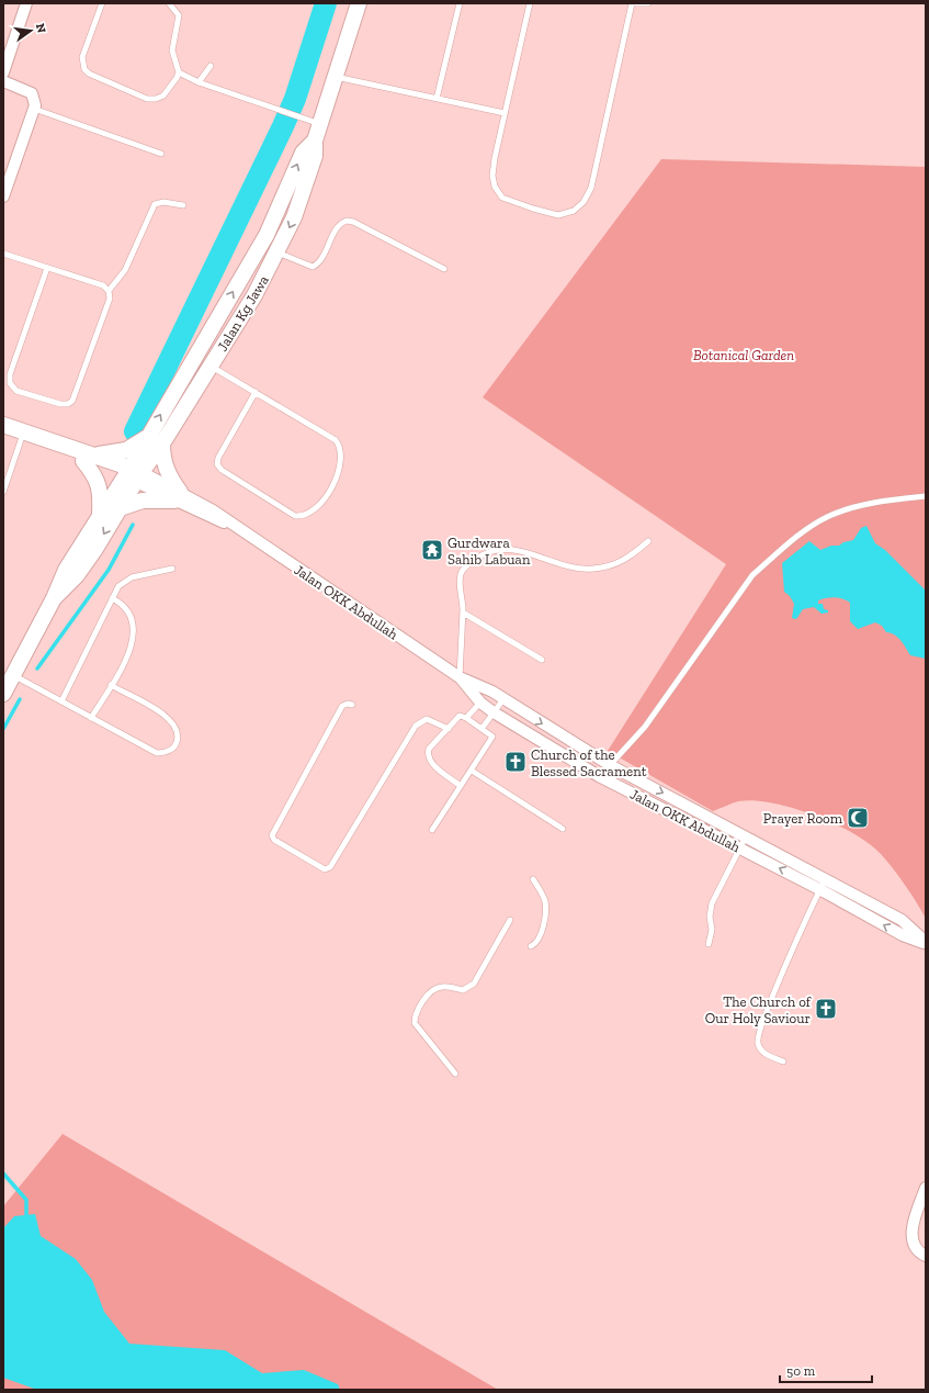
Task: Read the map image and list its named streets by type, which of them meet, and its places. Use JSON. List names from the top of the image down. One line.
{"streets":{"main road":["Jalan Kg Jawa","Jalan OKK Abdullah"]},"crossings":[["Jalan Kg Jawa","Jalan OKK Abdullah"]],"parks":["Botanical Garden"],"places":{"temple":["Gurdwara Sahib Labuan"],"church":["Church of the Blessed Sacrament","The Church of Our Holy Saviour"],"mosque":["Prayer Room"]},"scale_bar":"50 m","north":"right"}
